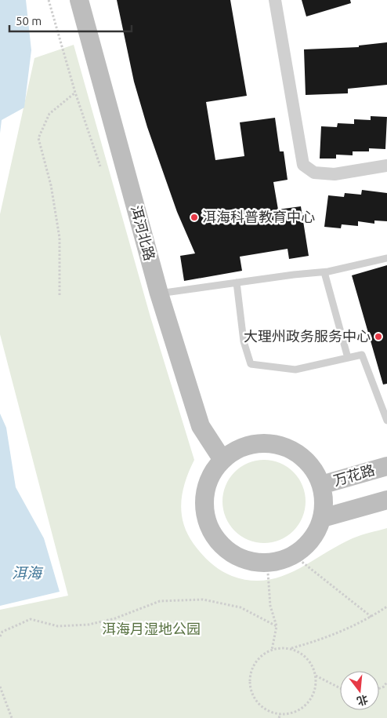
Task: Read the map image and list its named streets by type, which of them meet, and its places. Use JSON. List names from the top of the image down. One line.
{"streets":{"street":["洱河北路","万花路"]},"crossings":[["洱河北路","万花路"]],"water":["洱海"],"parks":["洱海月湿地公园"],"places":["洱海科普教育中心","大理州政务服务中心"],"scale_bar":"50 m","north":"bottom"}
